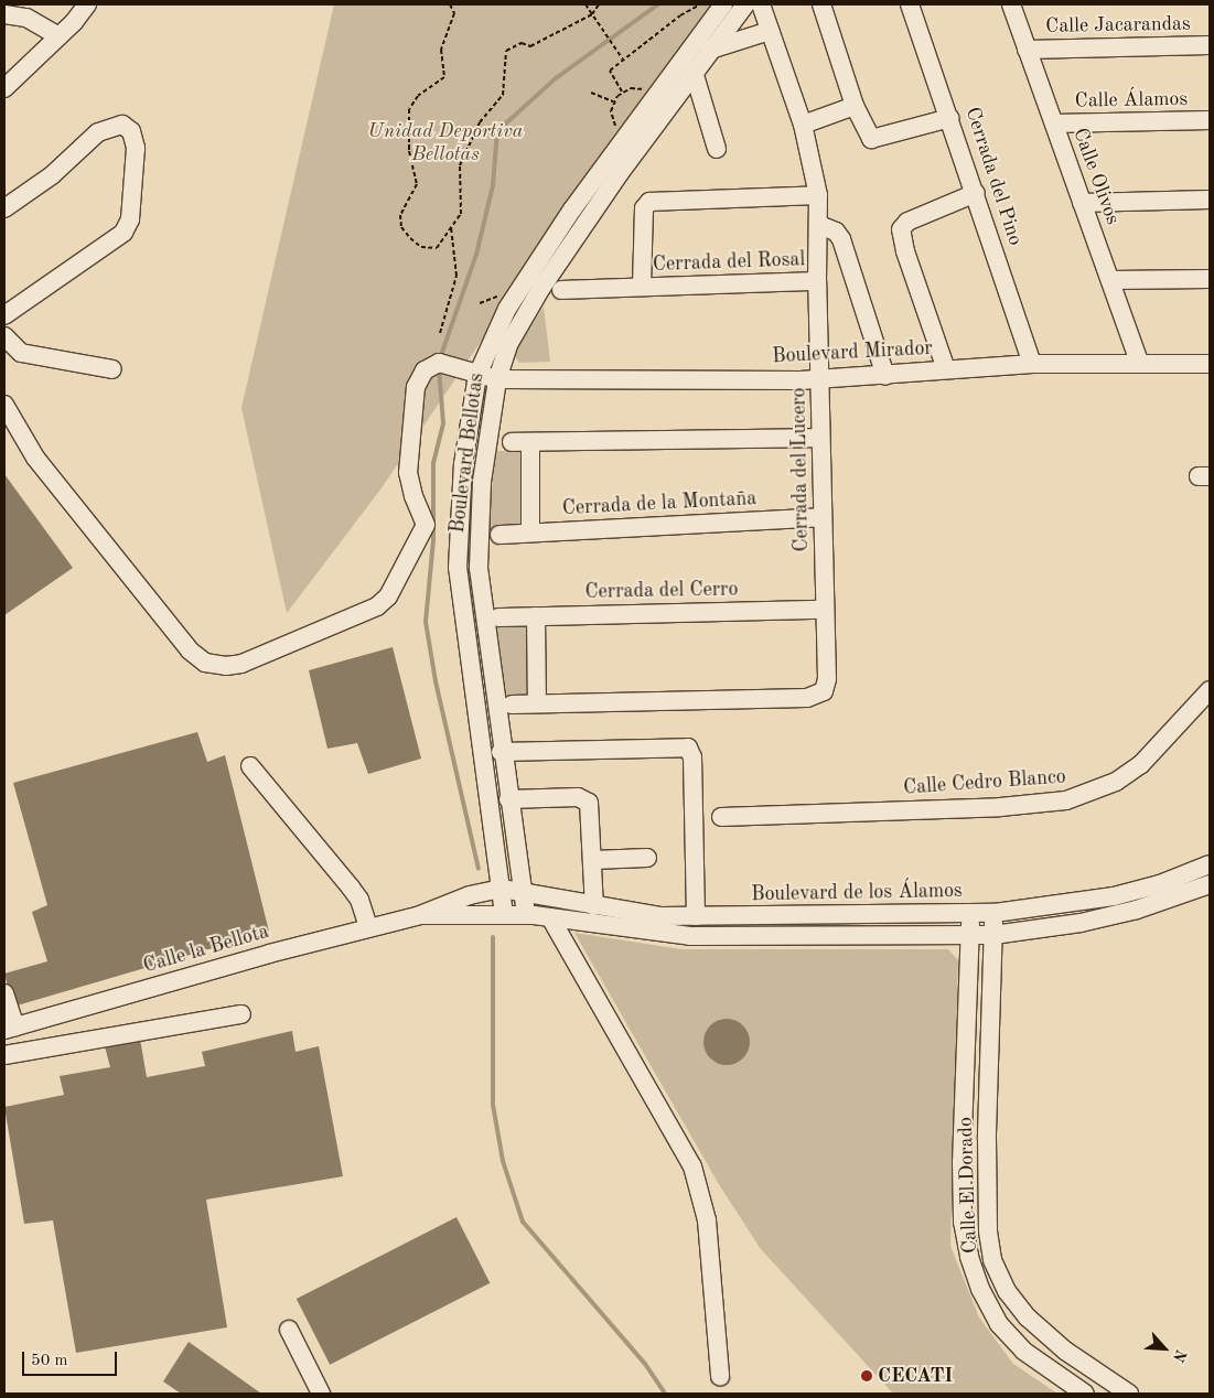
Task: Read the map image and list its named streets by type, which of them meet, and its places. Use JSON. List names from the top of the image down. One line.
{"streets":{"street":["Calle Jacarandas","Calle Álamos","Cerrada del Pino","Calle Olivos","Cerrada del Rosal","Boulevard Mirador","Boulevard Bellotas","Cerrada del Lucero","Cerrada de la Montaña","Cerrada del Cerro","Calle Cedro Blanco","Boulevard de los Álamos","Calle la Bellota","Calle El Dorado"]},"crossings":[["Calle Jacarandas","Calle Olivos"],["Calle Álamos","Calle Olivos"],["Cerrada del Pino","Boulevard Mirador"],["Calle Olivos","Boulevard Mirador"],["Cerrada del Rosal","Cerrada del Lucero"],["Boulevard Mirador","Boulevard Bellotas"],["Boulevard Mirador","Cerrada del Lucero"],["Boulevard Bellotas","Cerrada del Cerro"],["Boulevard Bellotas","Boulevard de los Álamos"],["Boulevard Bellotas","Calle la Bellota"],["Cerrada del Lucero","Cerrada de la Montaña"],["Cerrada del Lucero","Cerrada del Cerro"],["Boulevard de los Álamos","Calle la Bellota"],["Boulevard de los Álamos","Calle El Dorado"]],"parks":["Unidad Deportiva Bellotas"],"places":["CECATI"],"scale_bar":"50 m","north":"bottom right"}
